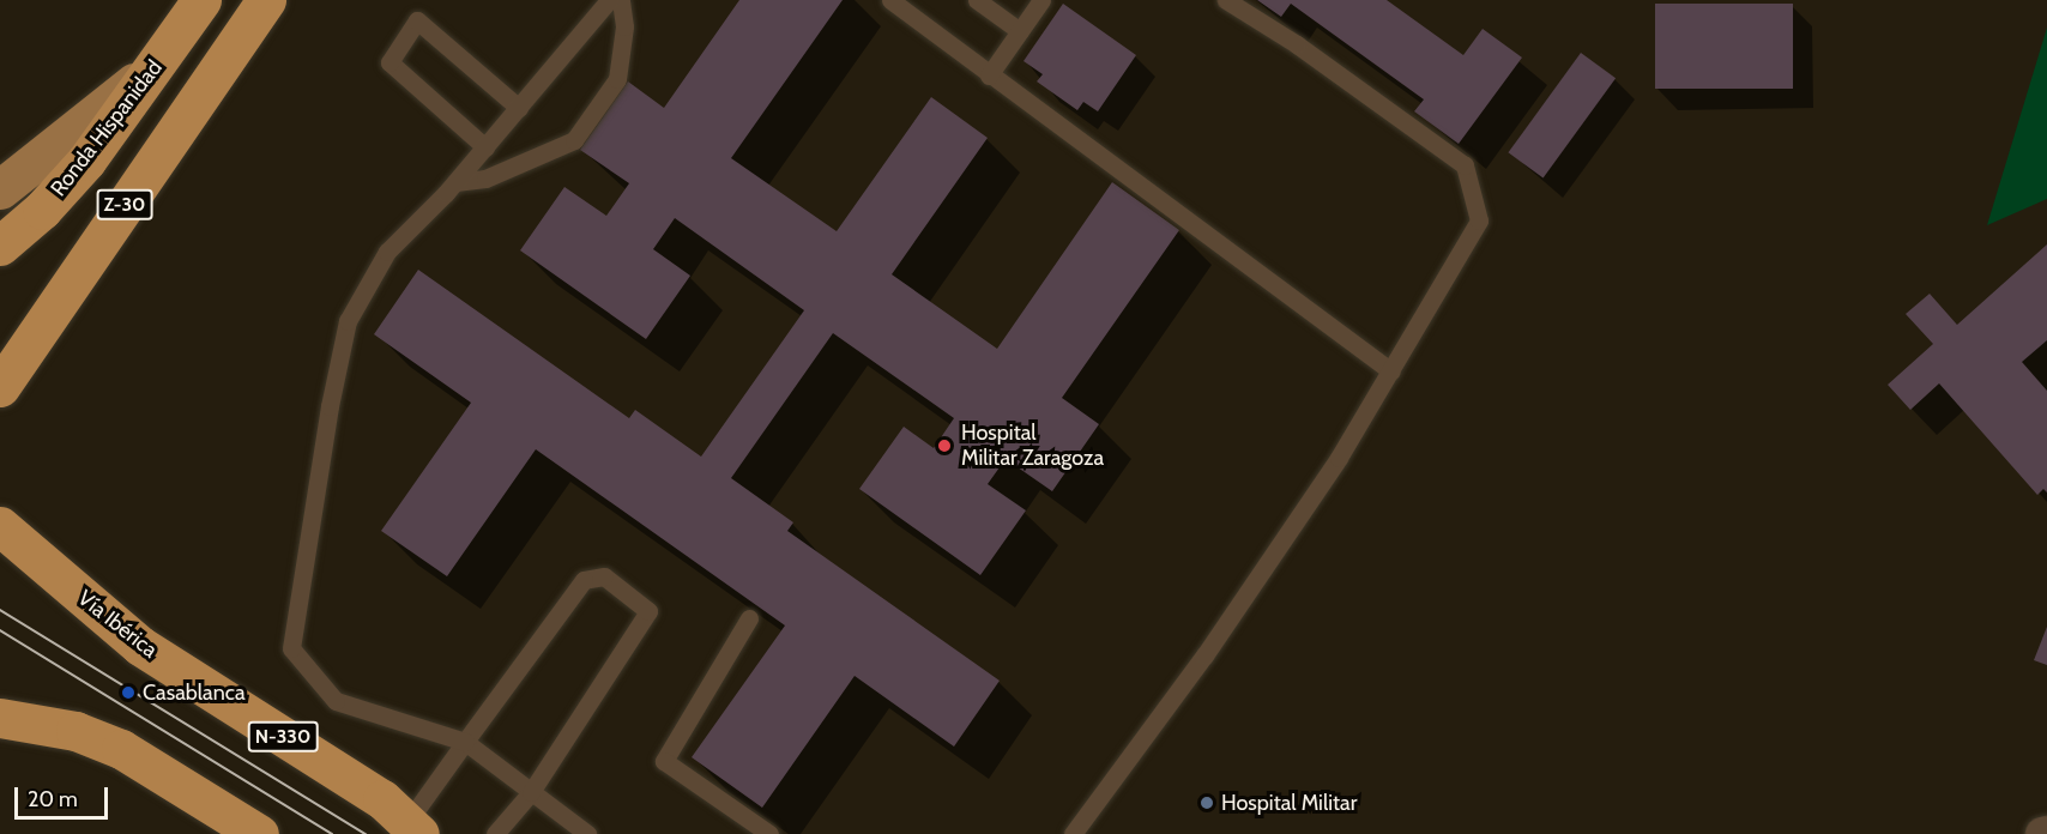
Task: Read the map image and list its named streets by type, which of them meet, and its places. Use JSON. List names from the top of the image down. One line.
{"streets":{"highway":["Ronda Hispanidad","Z-30","Vía Ibérica","N-330"]},"places":["Hospital Militar Zaragoza","Casablanca","Hospital Militar"],"scale_bar":"20 m"}
